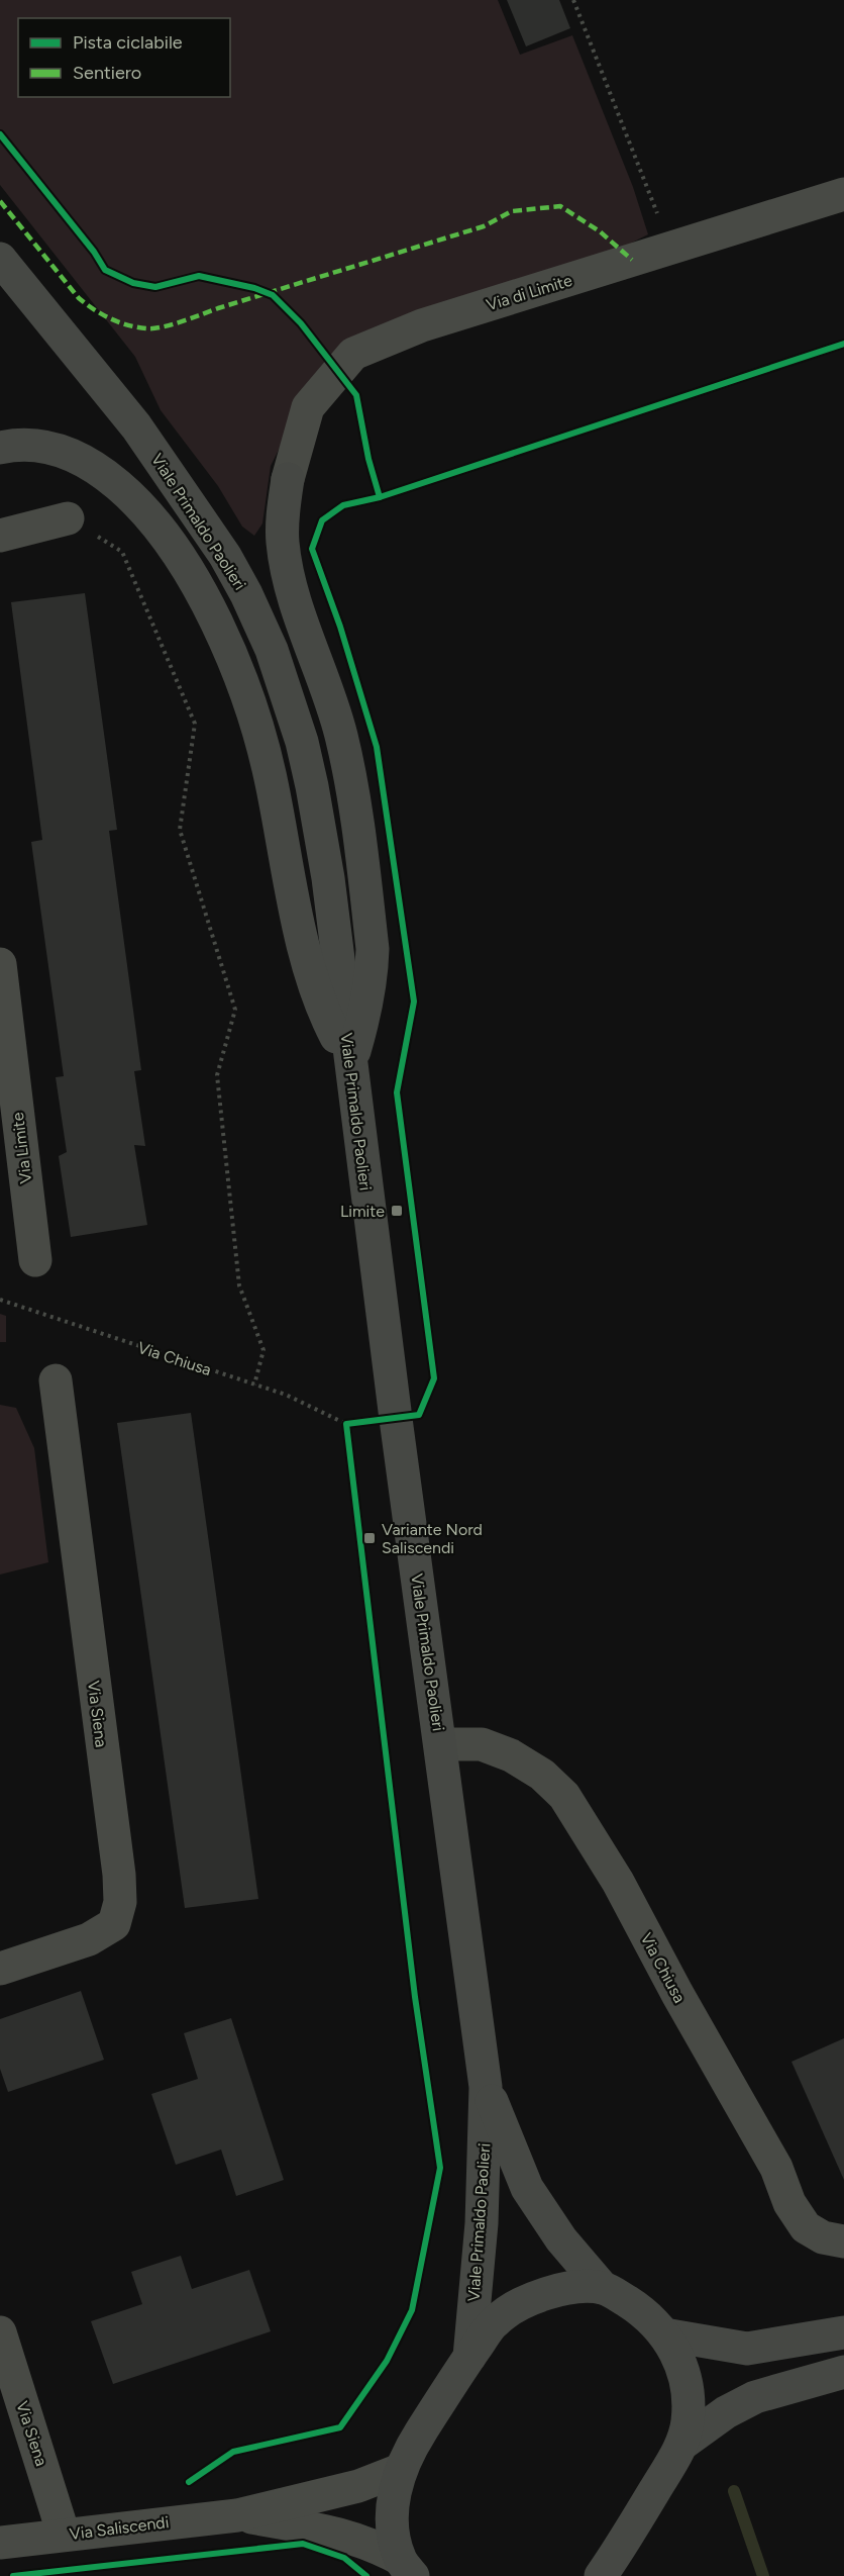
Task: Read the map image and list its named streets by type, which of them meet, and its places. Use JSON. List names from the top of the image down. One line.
{"streets":{"main road":["Viale Primaldo Paolieri"],"street":["Via di Limite","Via Limite","Via Chiusa","Via Siena","Via Saliscendi"]},"crossings":[["Viale Primaldo Paolieri","Via Chiusa"],["Viale Primaldo Paolieri","Via Saliscendi"],["Via Siena","Via Saliscendi"]],"places":{"transit":["Limite","Variante Nord Saliscendi"]},"legend":["Pista ciclabile","Sentiero"]}
